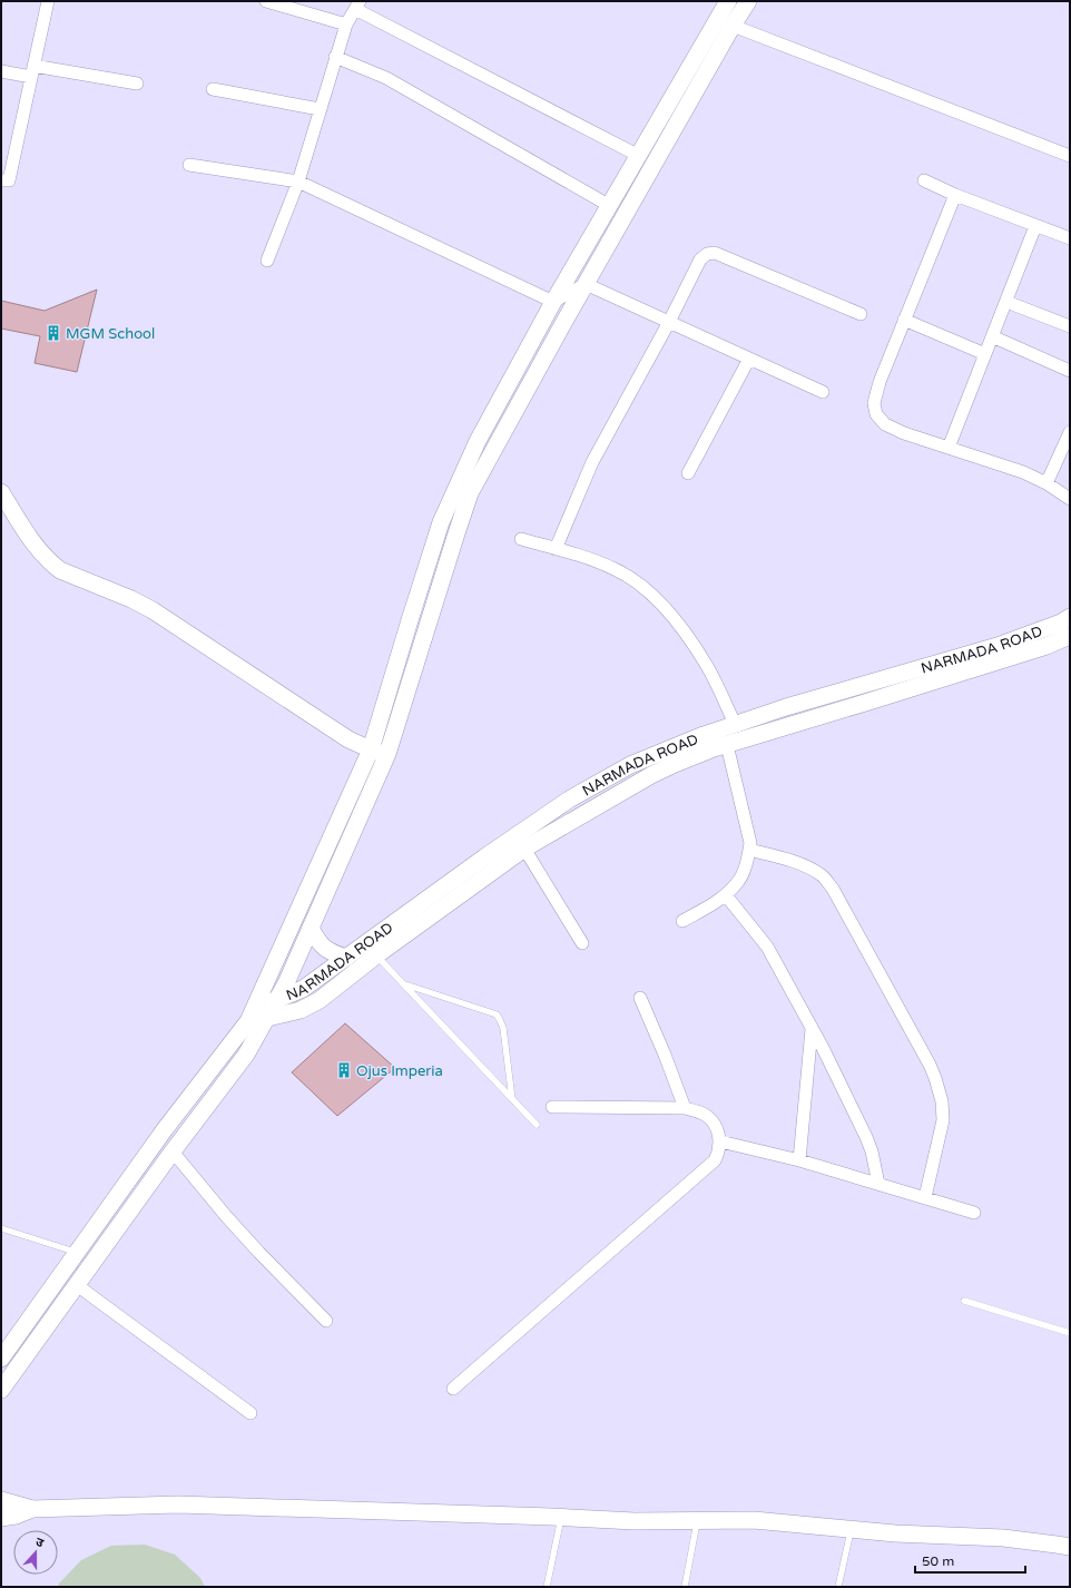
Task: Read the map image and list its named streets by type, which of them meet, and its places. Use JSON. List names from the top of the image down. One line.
{"streets":{"street":["NARMADA ROAD"]},"places":{"building":["MGM School","Ojus Imperia"]},"scale_bar":"50 m","north":"top"}
